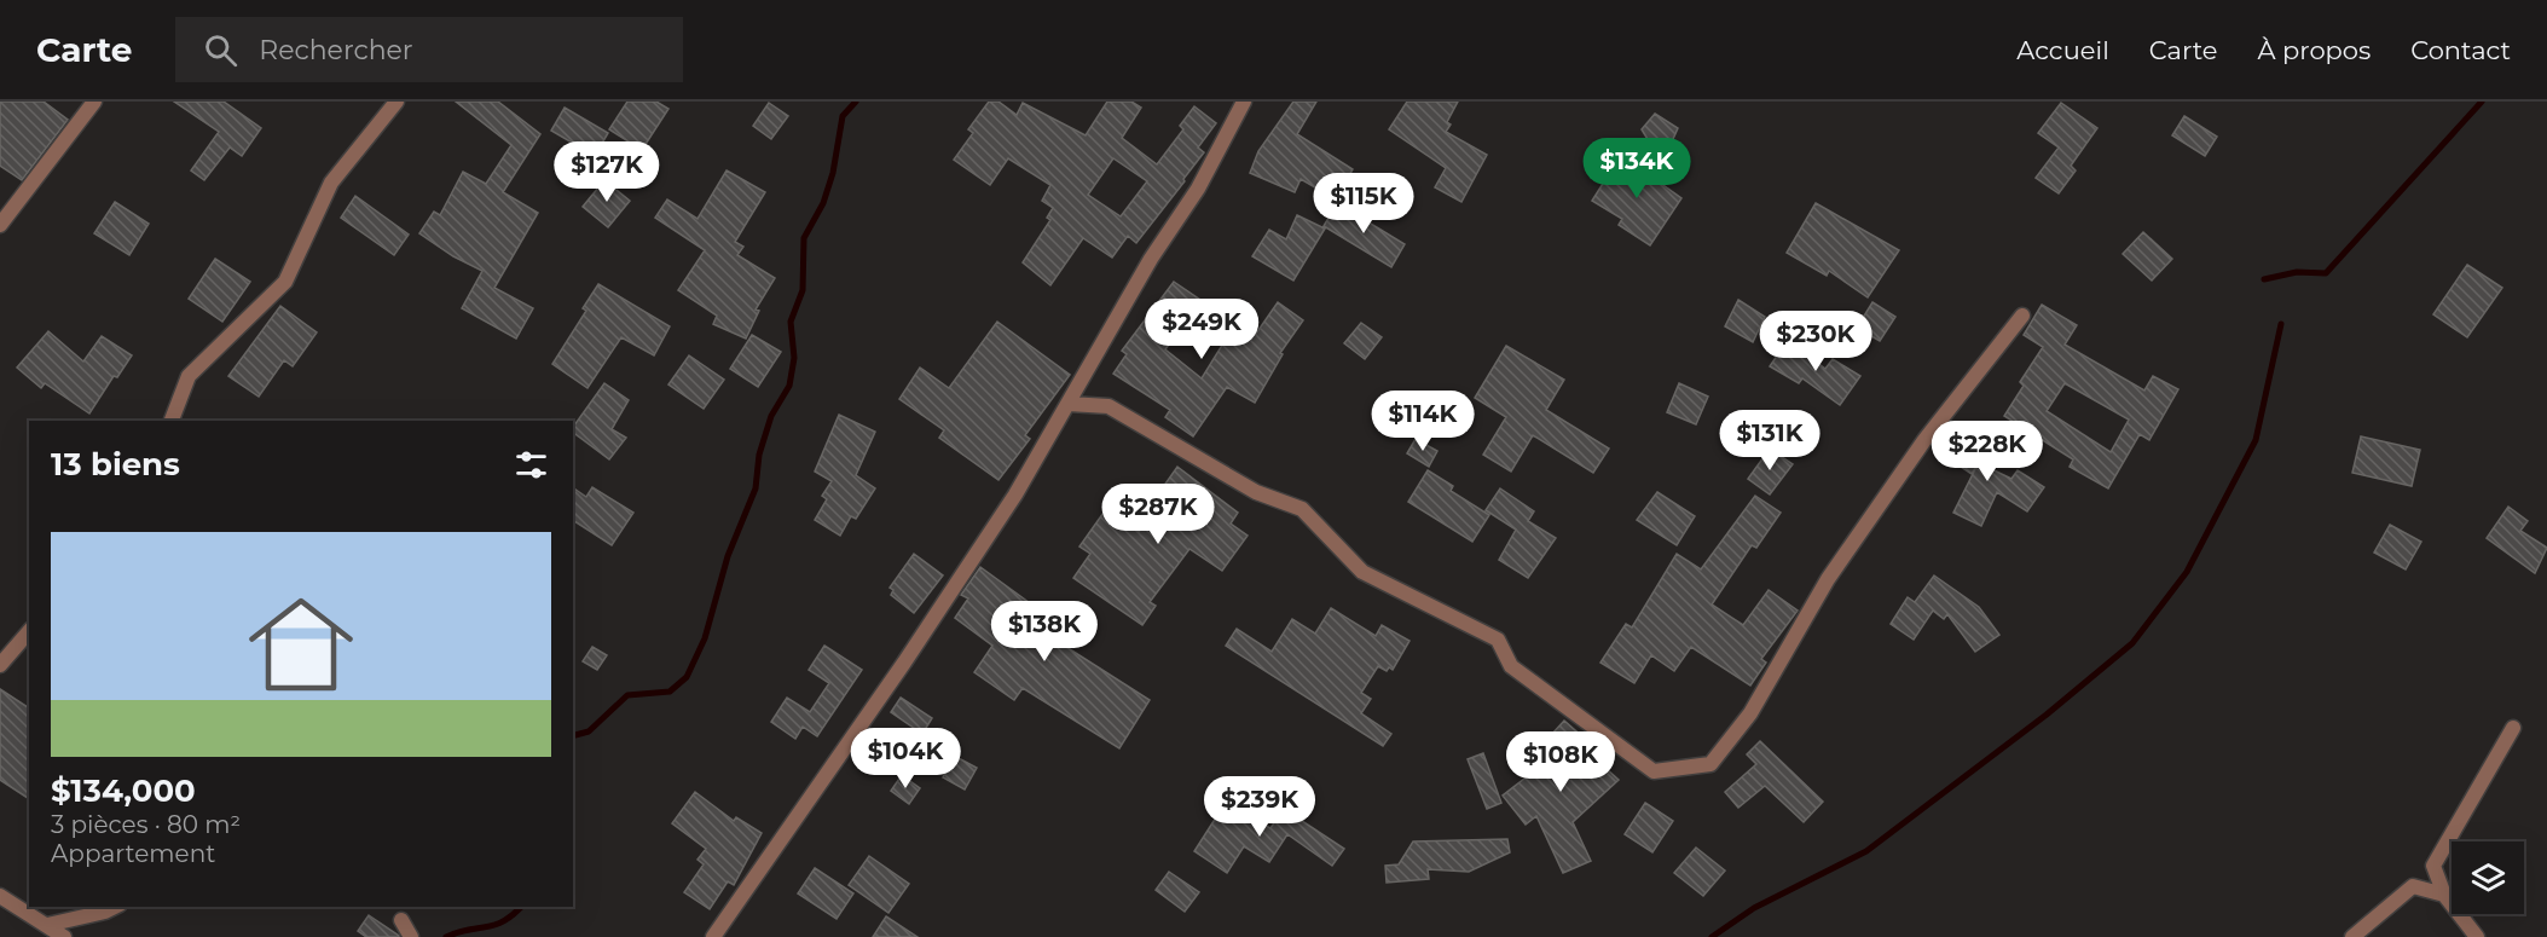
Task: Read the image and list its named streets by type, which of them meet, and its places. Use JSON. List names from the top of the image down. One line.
{"page":{"header":"Carte","search":"Rechercher","nav":["Accueil","Carte","À propos","Contact"],"price":["$134K","$127K","$115K","$249K","$230K","$114K","$131K","$228K","$287K","$138K","$104K","$108K","$239K"],"heading":"13 biens","list":[{"name":"$134,000","note":"3 pièces · 80 m² · Appartement"}]}}
